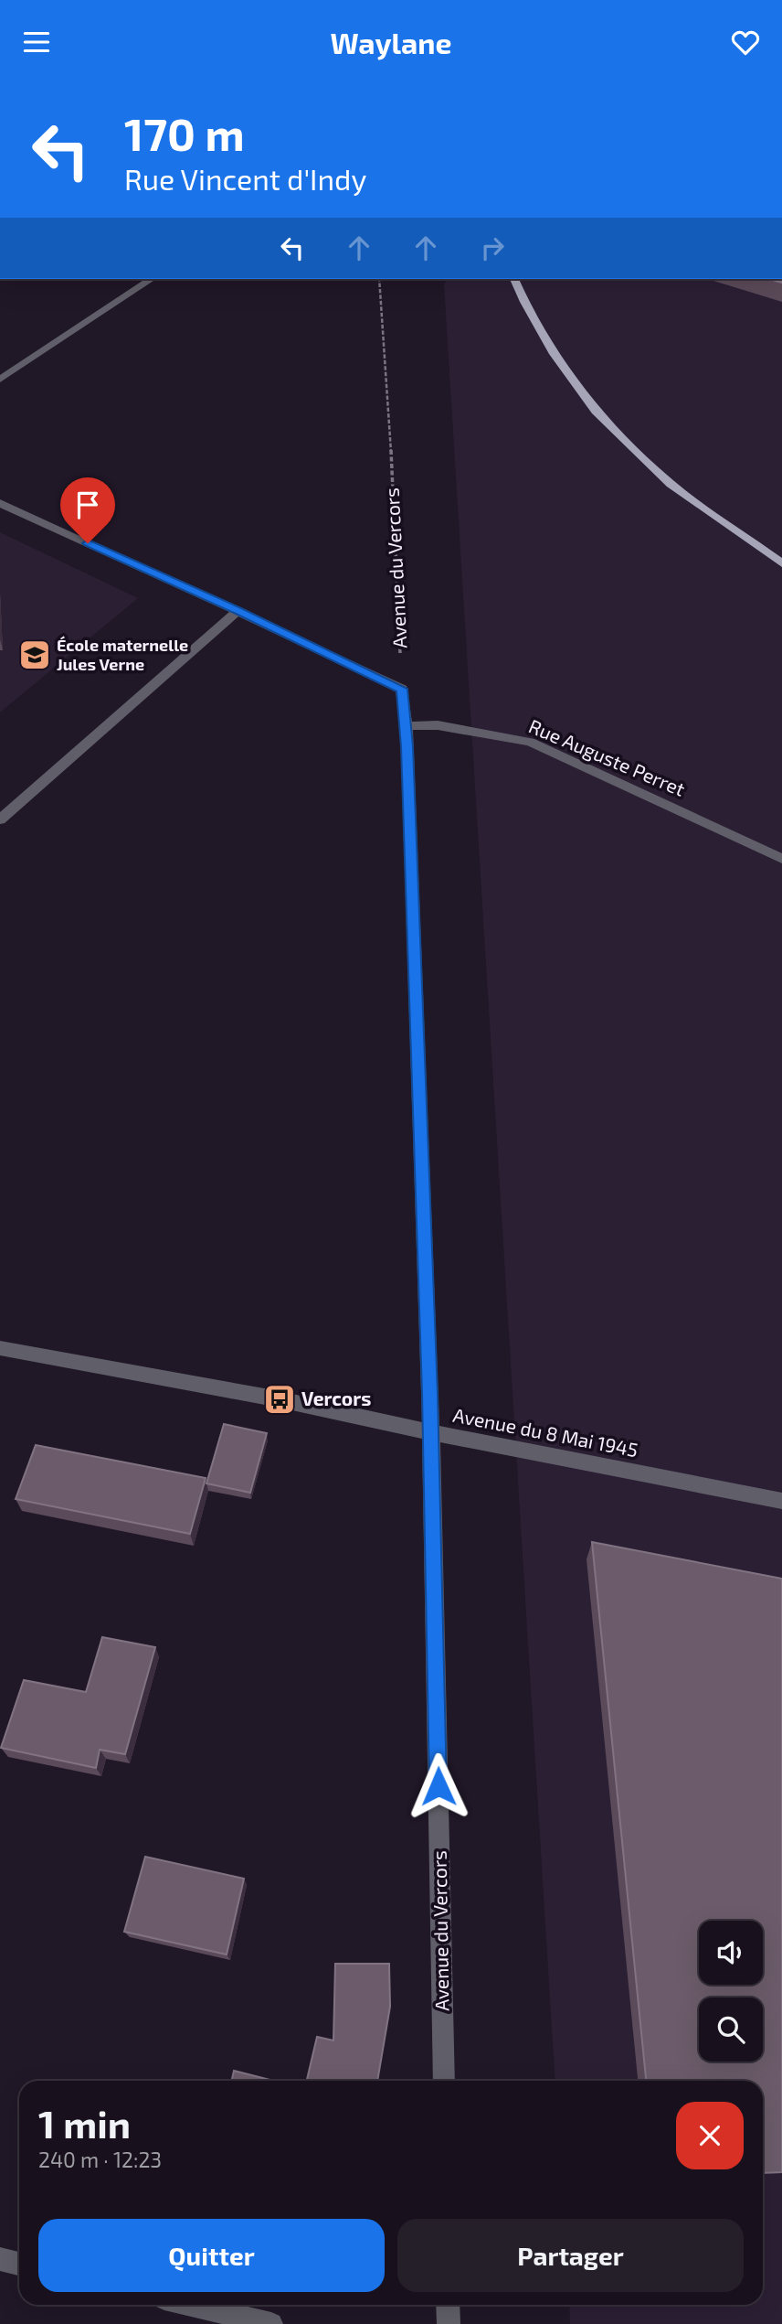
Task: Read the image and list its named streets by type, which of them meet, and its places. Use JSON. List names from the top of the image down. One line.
{"streets":{"street":["Avenue du Vercors","Rue Auguste Perret","Avenue du 8 Mai 1945"]},"crossings":[["Avenue du Vercors","Rue Auguste Perret"],["Avenue du Vercors","Avenue du 8 Mai 1945"]],"places":{"school or university":["École maternelle Jules Verne"],"bus stop":["Vercors"]},"page":{"header":"Waylane","turn":["170 m","Rue Vincent d'Indy"],"heading":["1 min","240 m · 12:23"],"buttons":["Quitter","Partager"]}}
